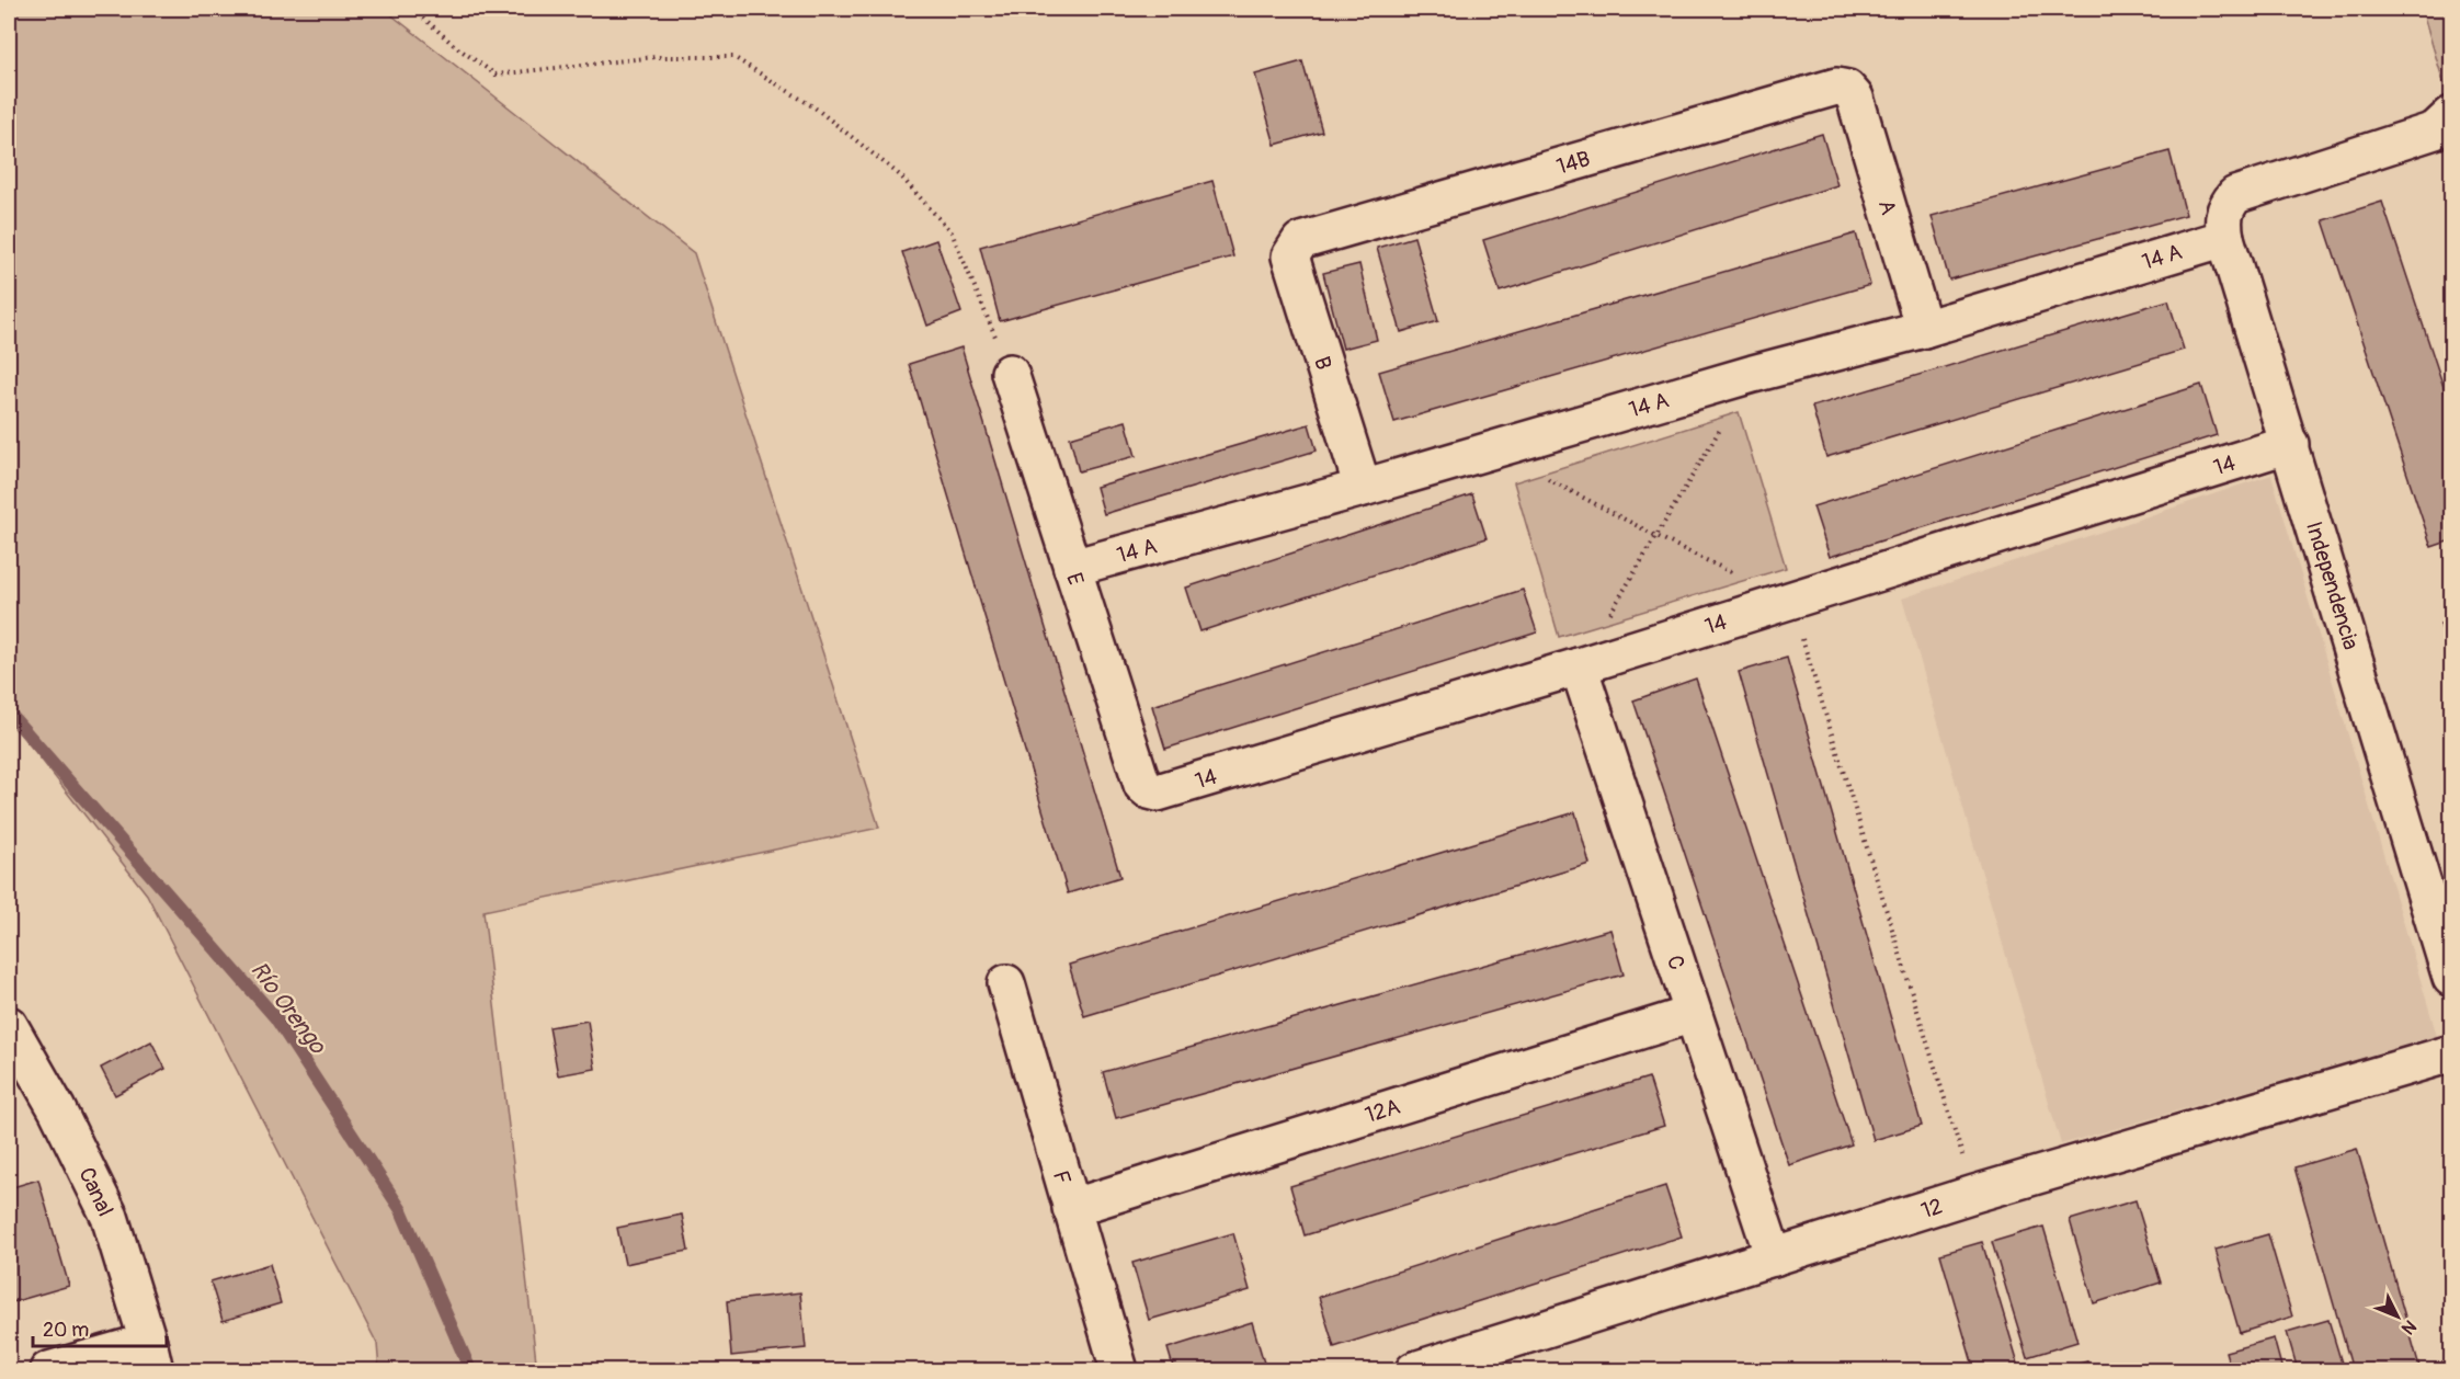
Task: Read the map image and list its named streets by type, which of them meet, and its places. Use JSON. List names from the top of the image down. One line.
{"streets":{"street":["14B","A","14 A","B","14","E","Independencia","C","12A","F","Canal","12"]},"crossings":[["14B","A"],["14B","B"],["A","14 A"],["14 A","B"],["14 A","E"],["14 A","Independencia"],["14","E"],["14","Independencia"],["14","C"],["C","12A"],["C","12"],["12A","F"]],"water":["Río Orengo"],"scale_bar":"20 m","north":"bottom right"}
